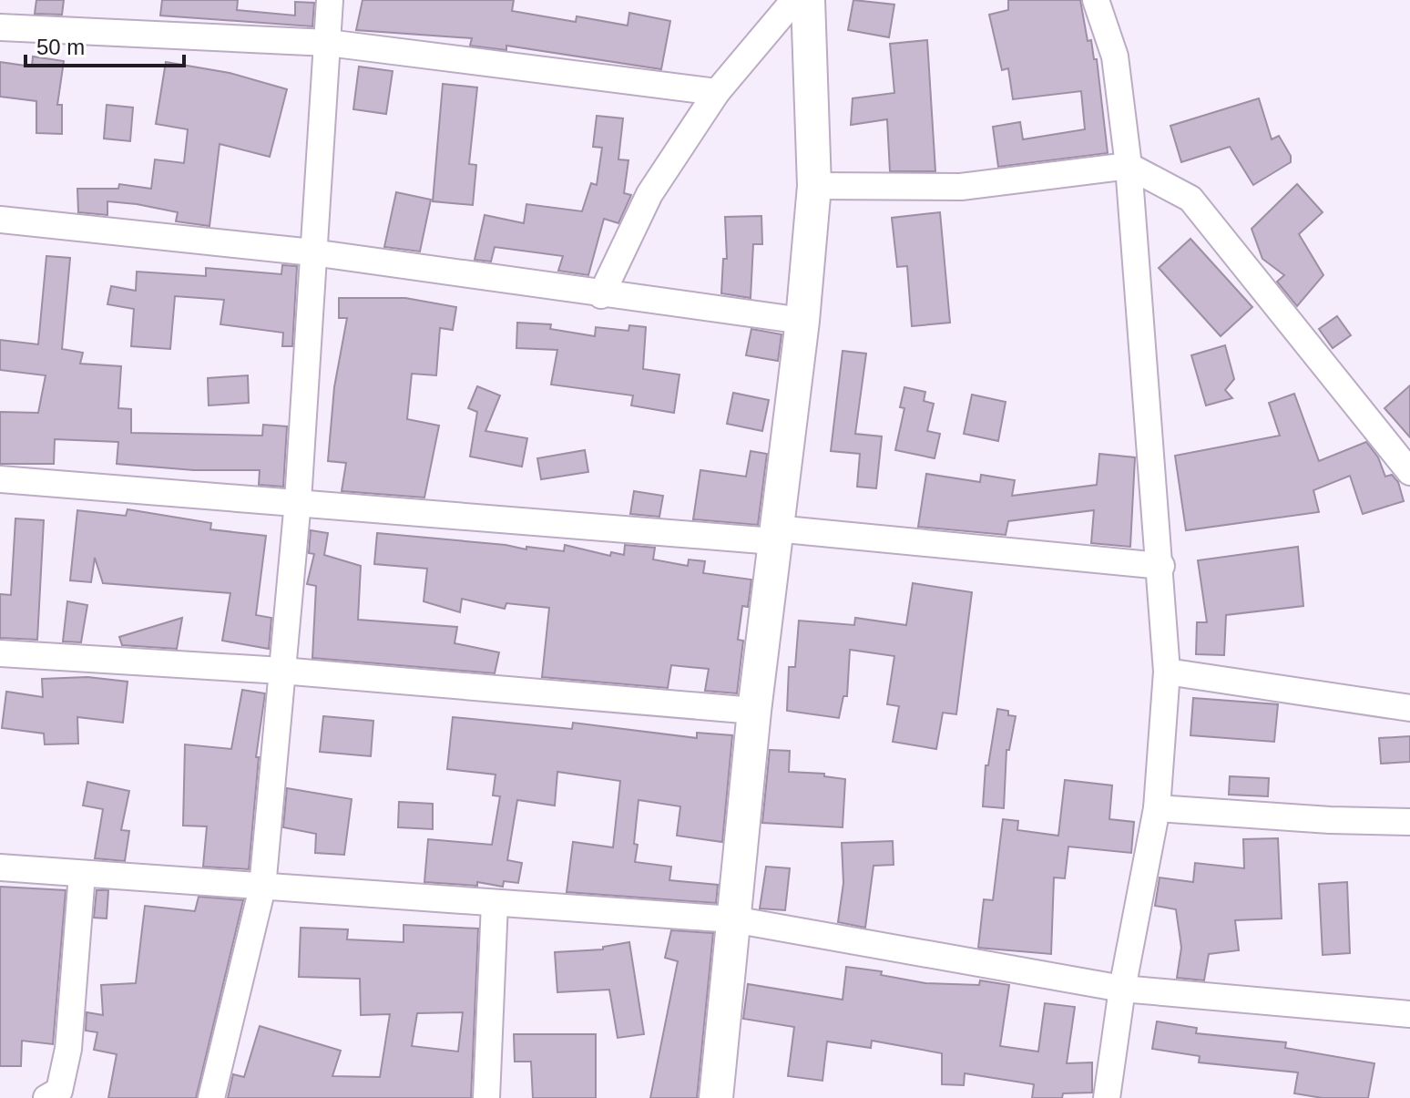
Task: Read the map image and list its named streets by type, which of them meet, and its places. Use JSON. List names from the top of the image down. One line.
{"scale_bar":"50 m"}
